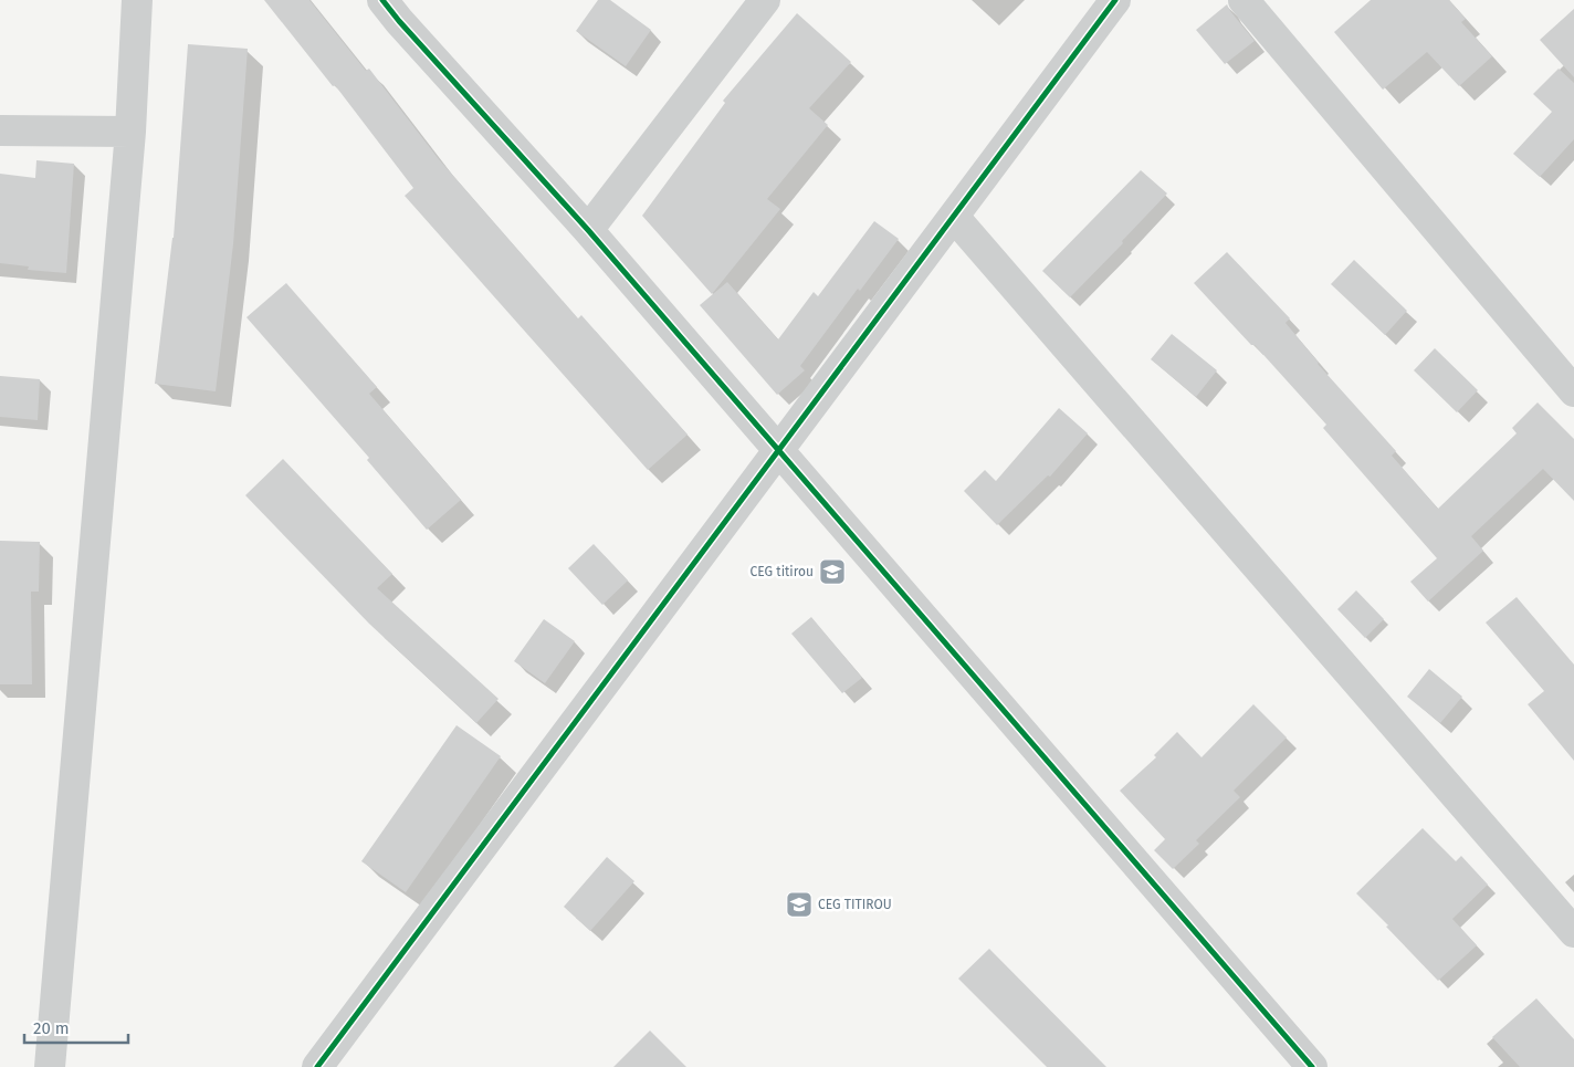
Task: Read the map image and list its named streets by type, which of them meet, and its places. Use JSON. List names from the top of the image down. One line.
{"places":{"school or university":["CEG titirou","CEG TITIROU"]},"scale_bar":"20 m"}
